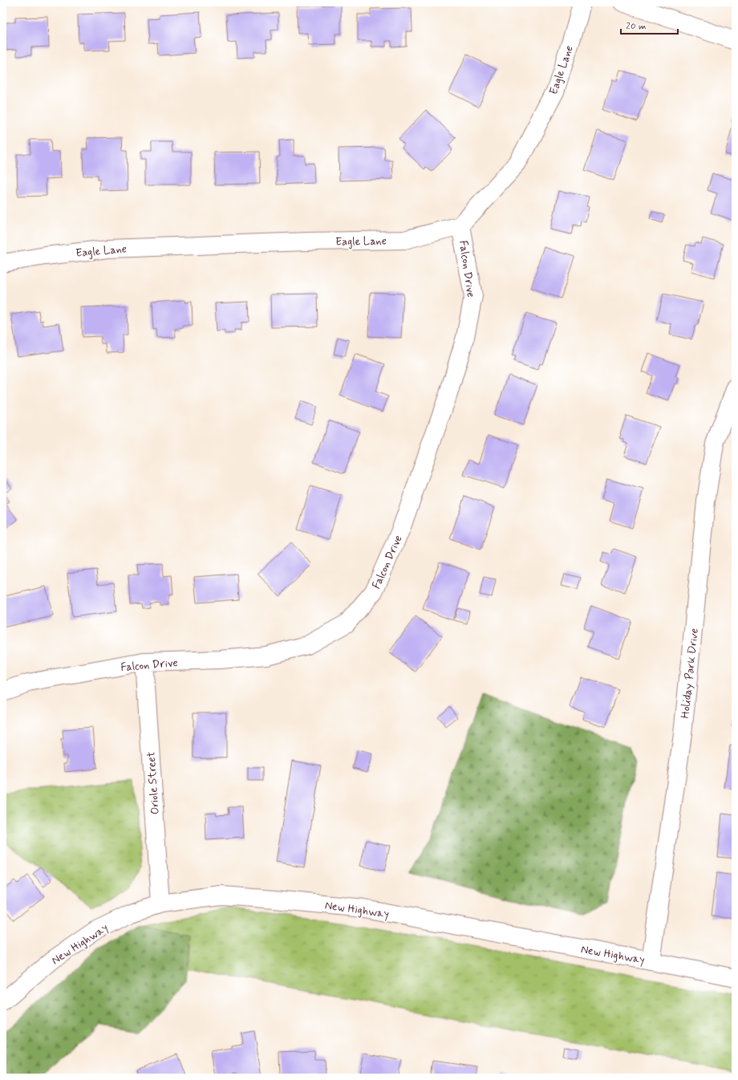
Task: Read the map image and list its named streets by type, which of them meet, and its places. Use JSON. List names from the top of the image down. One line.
{"streets":{"street":["Eagle Lane","Falcon Drive","Holiday Park Drive","Oriole Street","New Highway"]},"crossings":[["Eagle Lane","Falcon Drive"],["Falcon Drive","Oriole Street"],["Holiday Park Drive","New Highway"],["Oriole Street","New Highway"]],"scale_bar":"20 m"}
